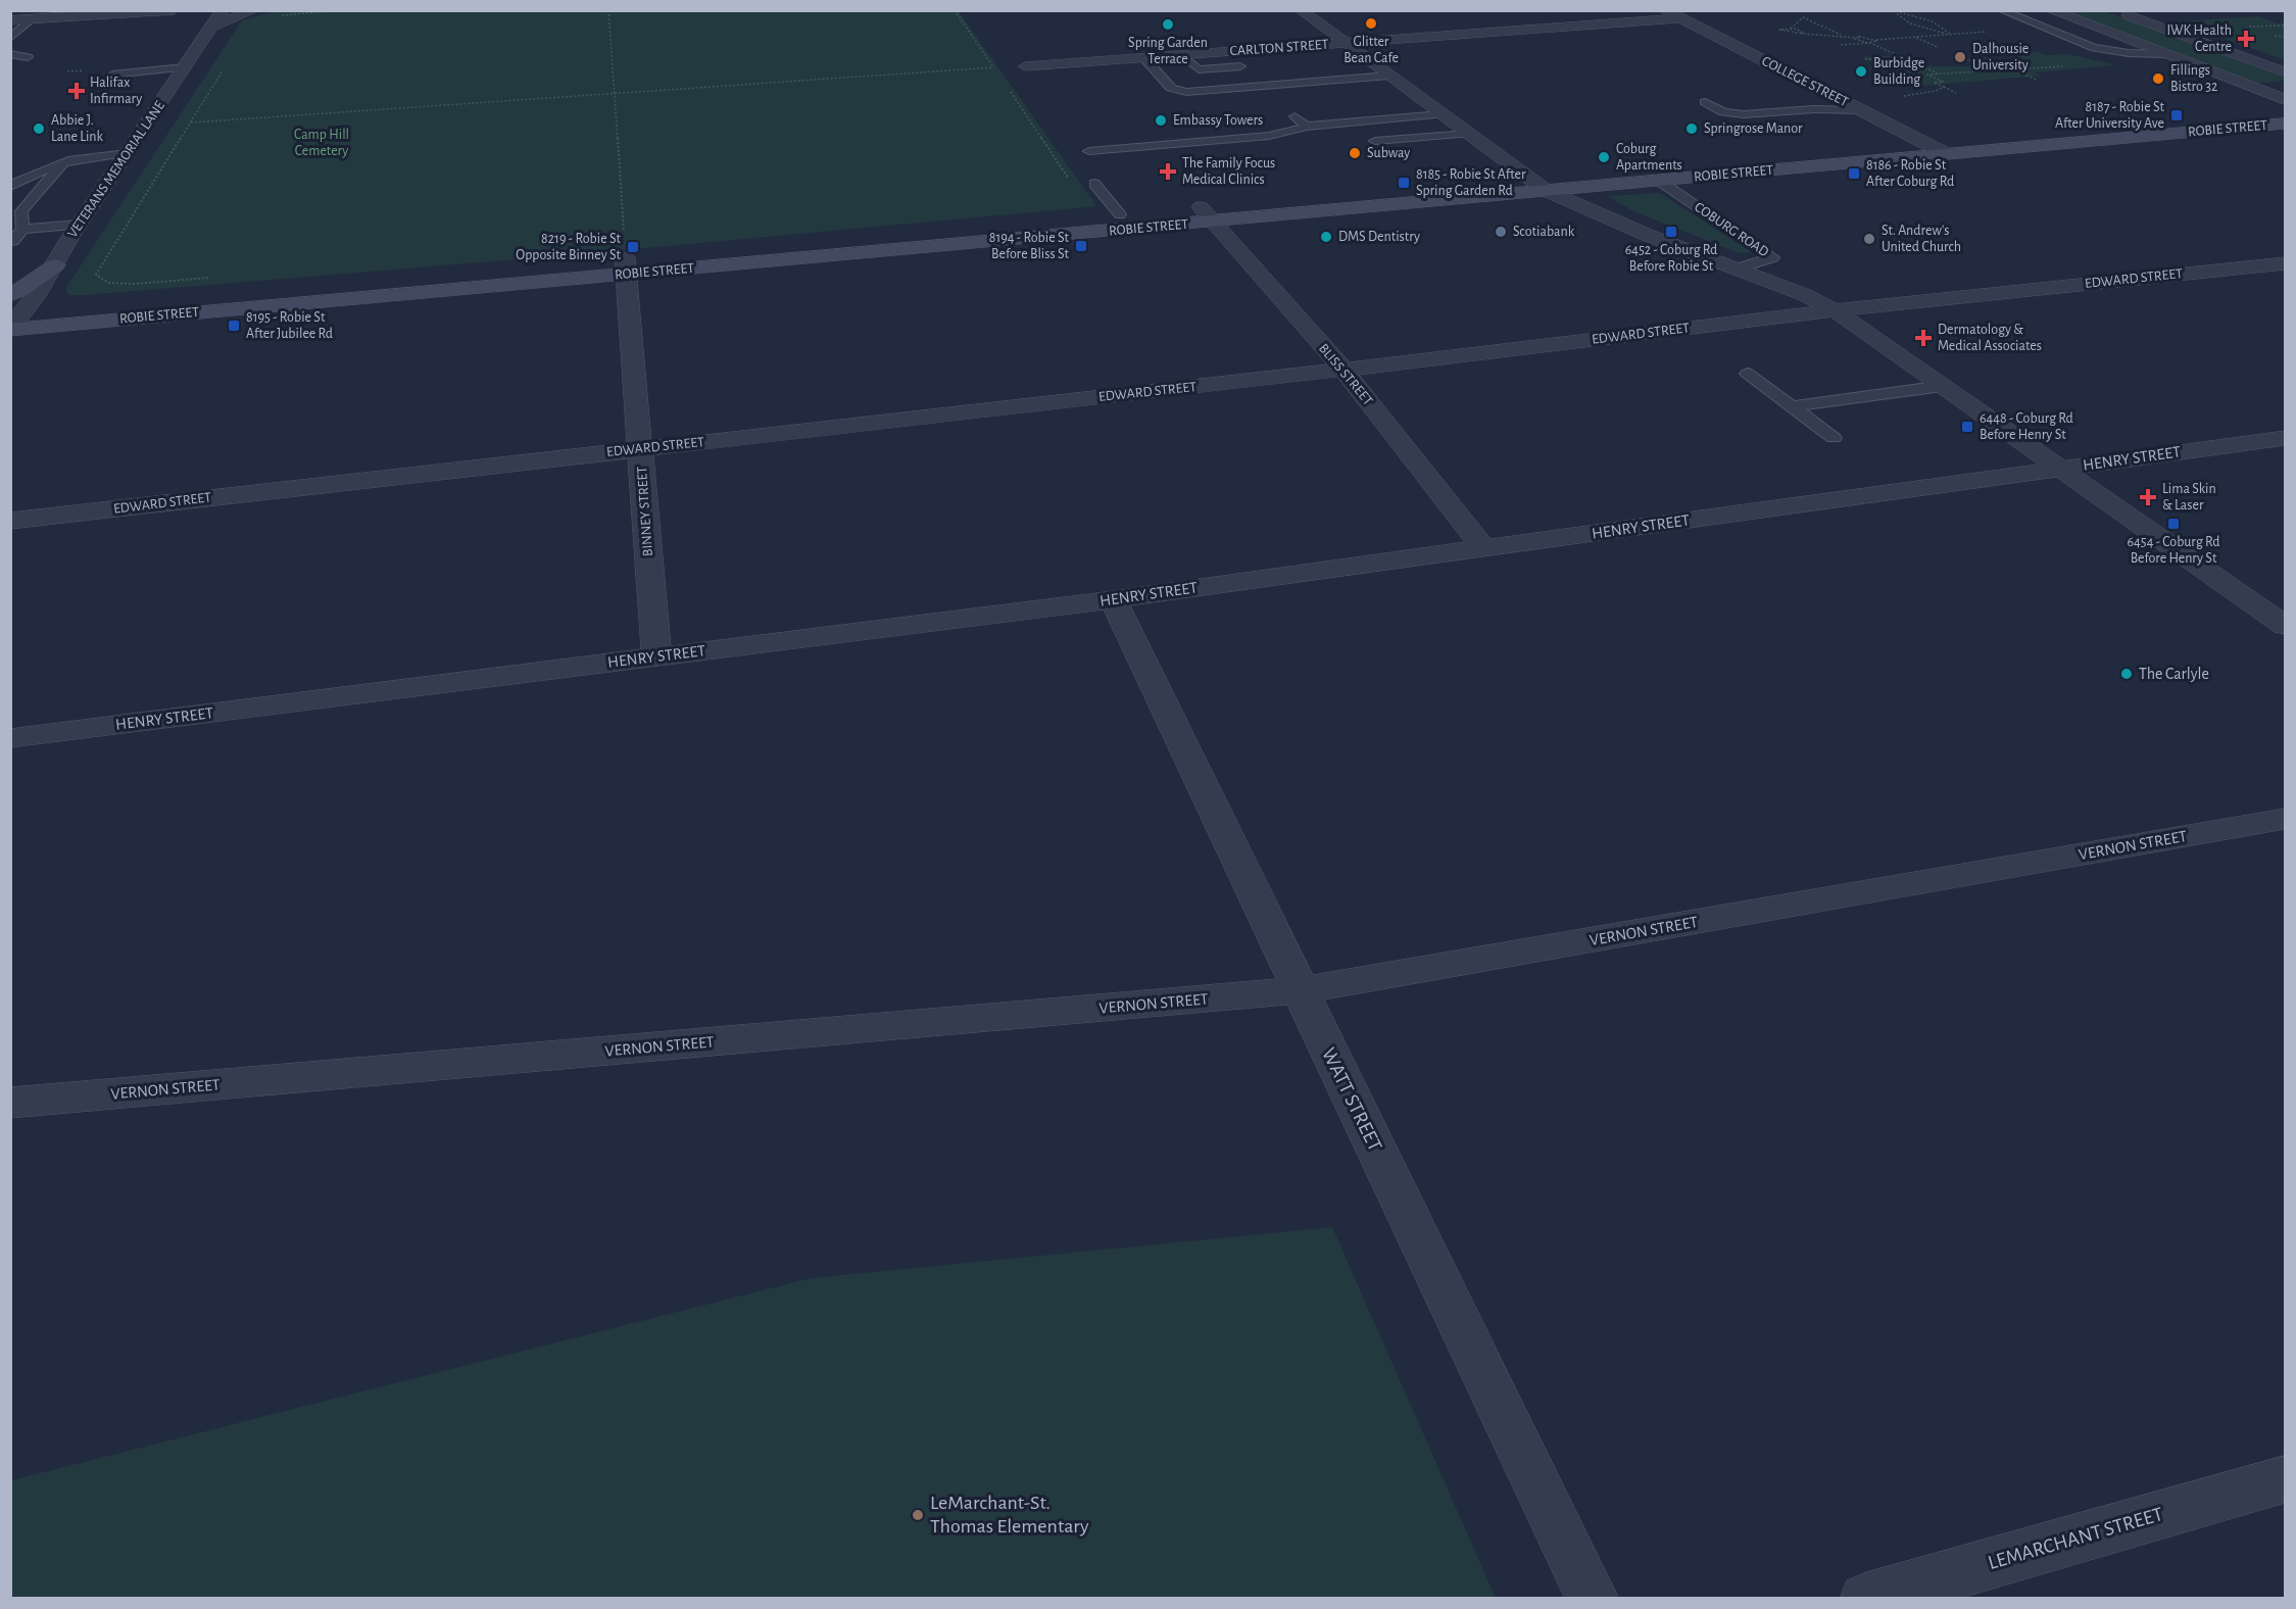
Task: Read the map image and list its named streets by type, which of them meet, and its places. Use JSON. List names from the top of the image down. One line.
{"streets":{"main road":["ROBIE STREET"],"street":["CARLTON STREET","COLLEGE STREET","VETERANS MEMORIAL LANE","EDWARD STREET","BLISS STREET","HENRY STREET","BINNEY STREET","VERNON STREET","WATT STREET","LEMARCHANT STREET"],"lane":["COBURG ROAD"]},"crossings":[["CARLTON STREET","COLLEGE STREET"],["COLLEGE STREET","ROBIE STREET"],["ROBIE STREET","VETERANS MEMORIAL LANE"],["ROBIE STREET","COBURG ROAD"],["ROBIE STREET","BLISS STREET"],["ROBIE STREET","BINNEY STREET"],["EDWARD STREET","BLISS STREET"],["EDWARD STREET","BINNEY STREET"],["BLISS STREET","HENRY STREET"],["HENRY STREET","BINNEY STREET"],["HENRY STREET","WATT STREET"],["VERNON STREET","WATT STREET"]],"parks":["Camp Hill Cemetery"],"places":{"other":["Glitter Bean Cafe","Spring Garden Terrace","Dalhousie University","Burbidge Building","Fillings Bistro 32","Embassy Towers","Abbie J. Lane Link","Springrose Manor","Subway","Coburg Apartments","Scotiabank","DMS Dentistry","St. Andrew's United Church","The Carlyle","LeMarchant-St. Thomas Elementary"],"health":["IWK Health Centre","Halifax Infirmary","The Family Focus Medical Clinics","Dermatology & Medical Associates","Lima Skin & Laser"],"transit":["8187 - Robie St After University Ave","8186 - Robie St After Coburg Rd","8185 - Robie St After Spring Garden Rd","6452 - Coburg Rd Before Robie St","8194 - Robie St Before Bliss St","8219 - Robie St Opposite Binney St","8195 - Robie St After Jubilee Rd","6448 - Coburg Rd Before Henry St","6454 - Coburg Rd Before Henry St"]}}
